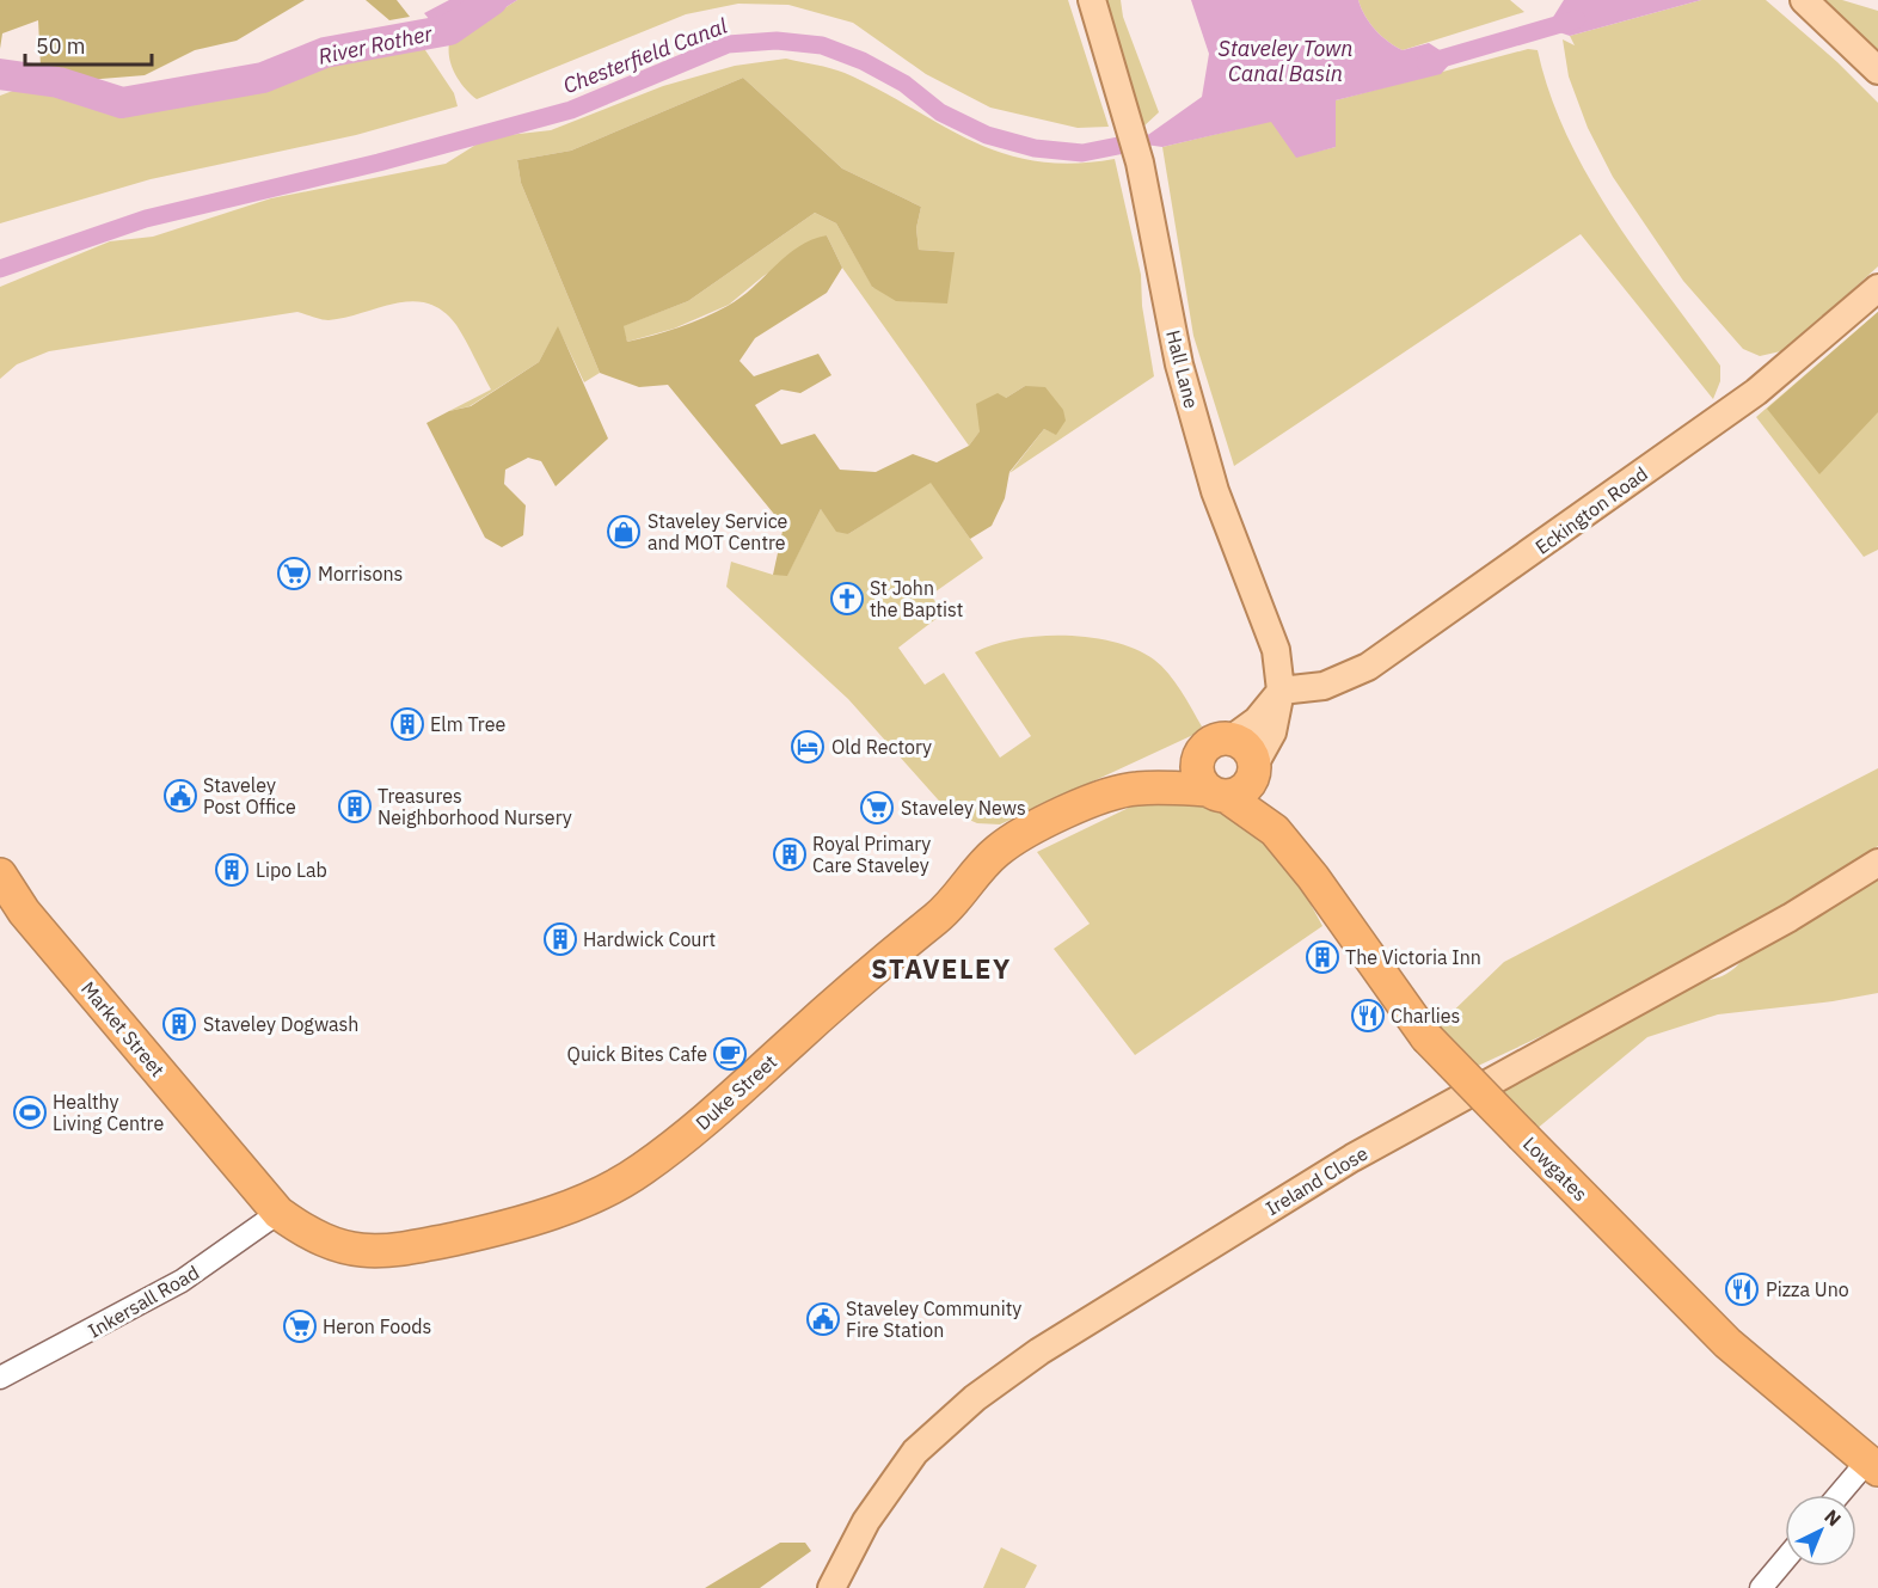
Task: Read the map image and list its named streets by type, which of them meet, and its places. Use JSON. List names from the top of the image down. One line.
{"streets":{"highway":["Market Street","Duke Street","Lowgates"],"main road":["Hall Lane","Eckington Road","Ireland Close"],"street":["Inkersall Road"]},"crossings":[["Hall Lane","Eckington Road"],["Hall Lane","Duke Street"],["Hall Lane","Lowgates"],["Market Street","Duke Street"],["Market Street","Inkersall Road"],["Duke Street","Lowgates"],["Duke Street","Inkersall Road"]],"districts":["STAVELEY"],"water":["River Rother","Staveley Town Canal Basin","Chesterfield Canal"],"places":{"shop":["Staveley Service and MOT Centre"],"supermarket":["Morrisons","Staveley News","Heron Foods"],"church":["St John the Baptist"],"building":["Elm Tree","Treasures Neighborhood Nursery","Royal Primary Care Staveley","Lipo Lab","Hardwick Court","The Victoria Inn","Staveley Dogwash"],"hotel":["Old Rectory"],"public building":["Staveley Post Office","Staveley Community Fire Station"],"restaurant":["Charlies","Pizza Uno"],"cafe":["Quick Bites Cafe"],"sports":["Healthy Living Centre"]},"scale_bar":"50 m","north":"top right"}
